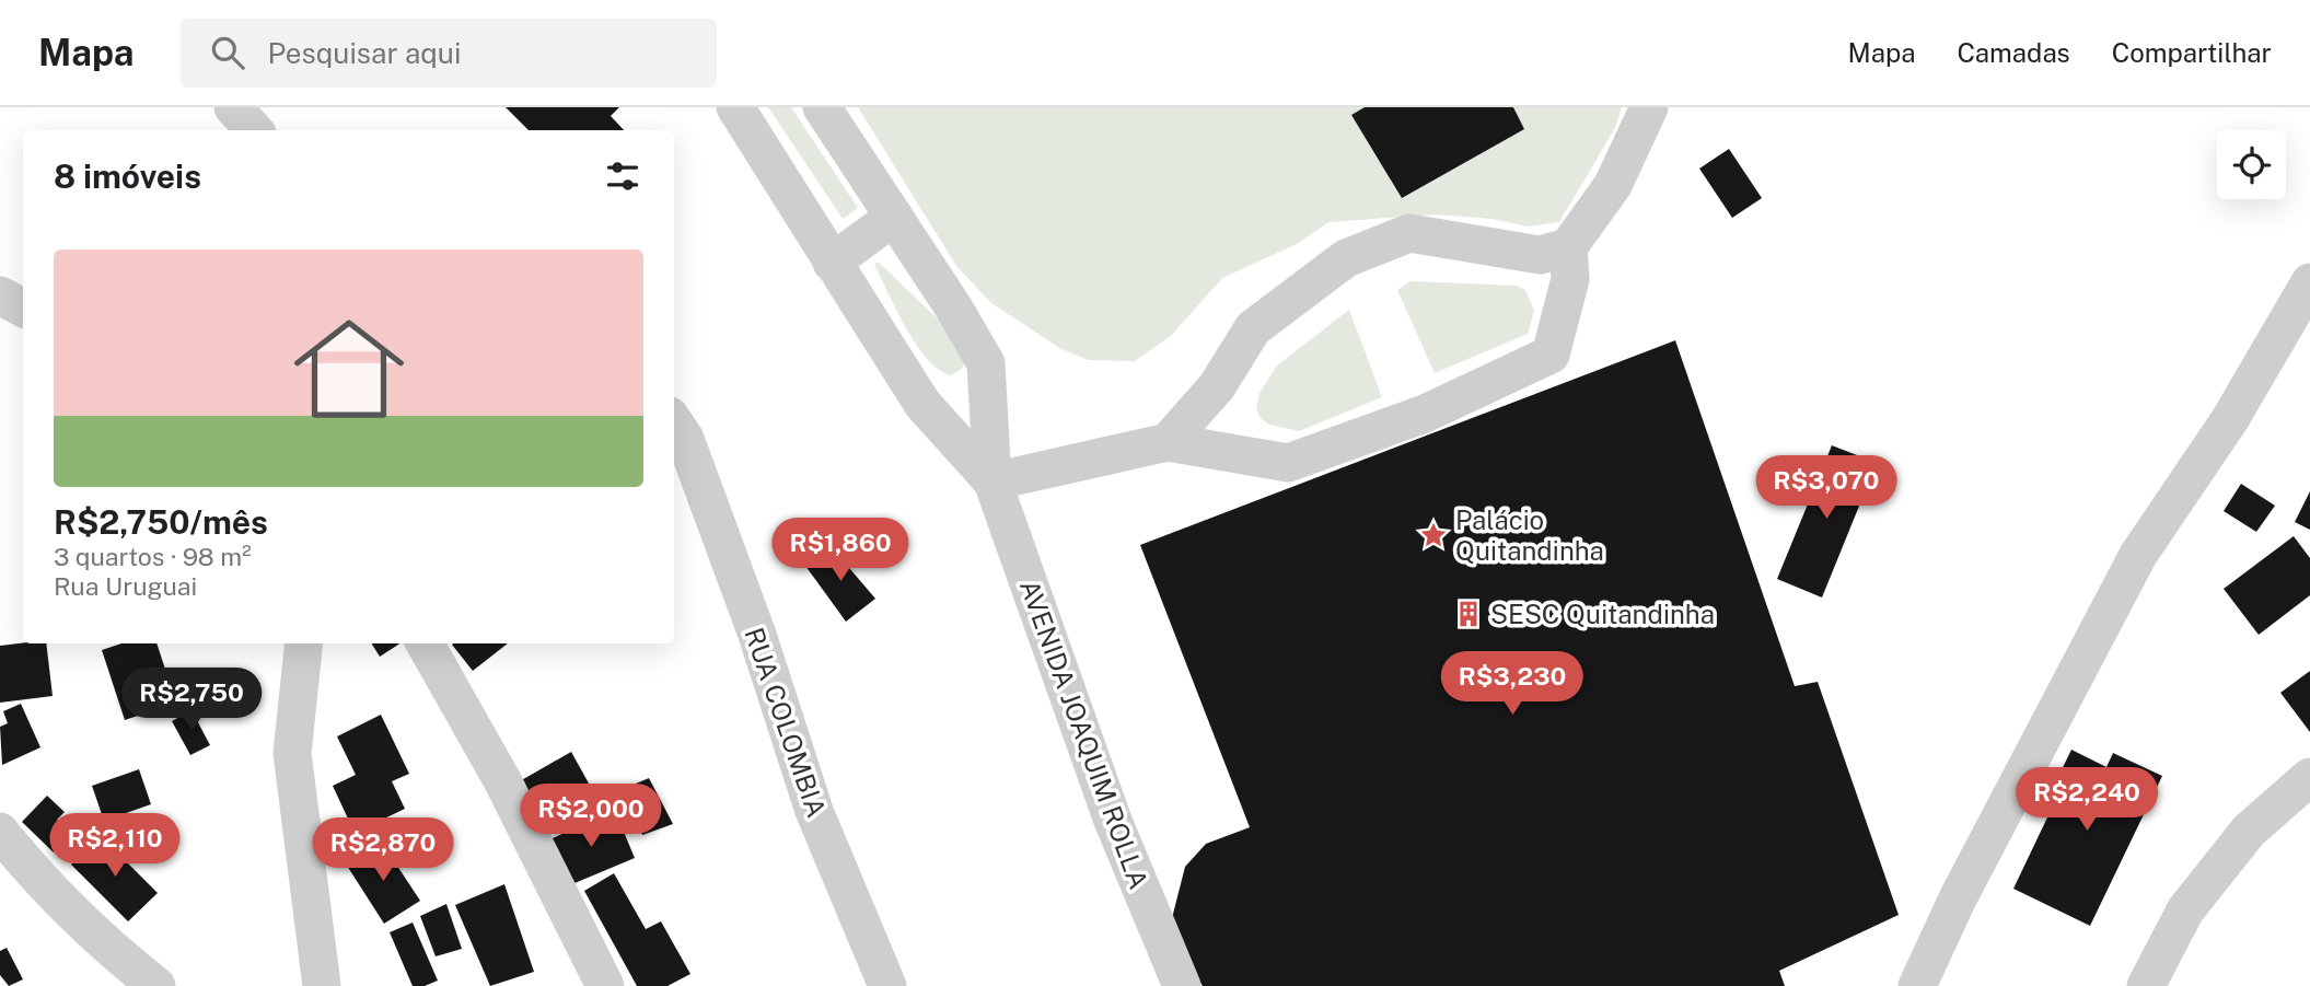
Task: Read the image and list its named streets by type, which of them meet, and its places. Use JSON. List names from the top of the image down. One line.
{"streets":{"street":["RUA COLOMBIA","AVENIDA JOAQUIM ROLLA"]},"places":{"place":["Palácio Quitandinha"],"building":["SESC Quitandinha"]},"page":{"header":"Mapa","search":"Pesquisar aqui","nav":["Mapa","Camadas","Compartilhar"],"heading":"8 imóveis","list":[{"name":"R$2,750/mês","note":"3 quartos · 98 m² · Rua Uruguai"}],"price":["R$3,070","R$1,860","R$3,230","R$2,750","R$2,240","R$2,000","R$2,110","R$2,870"]}}
